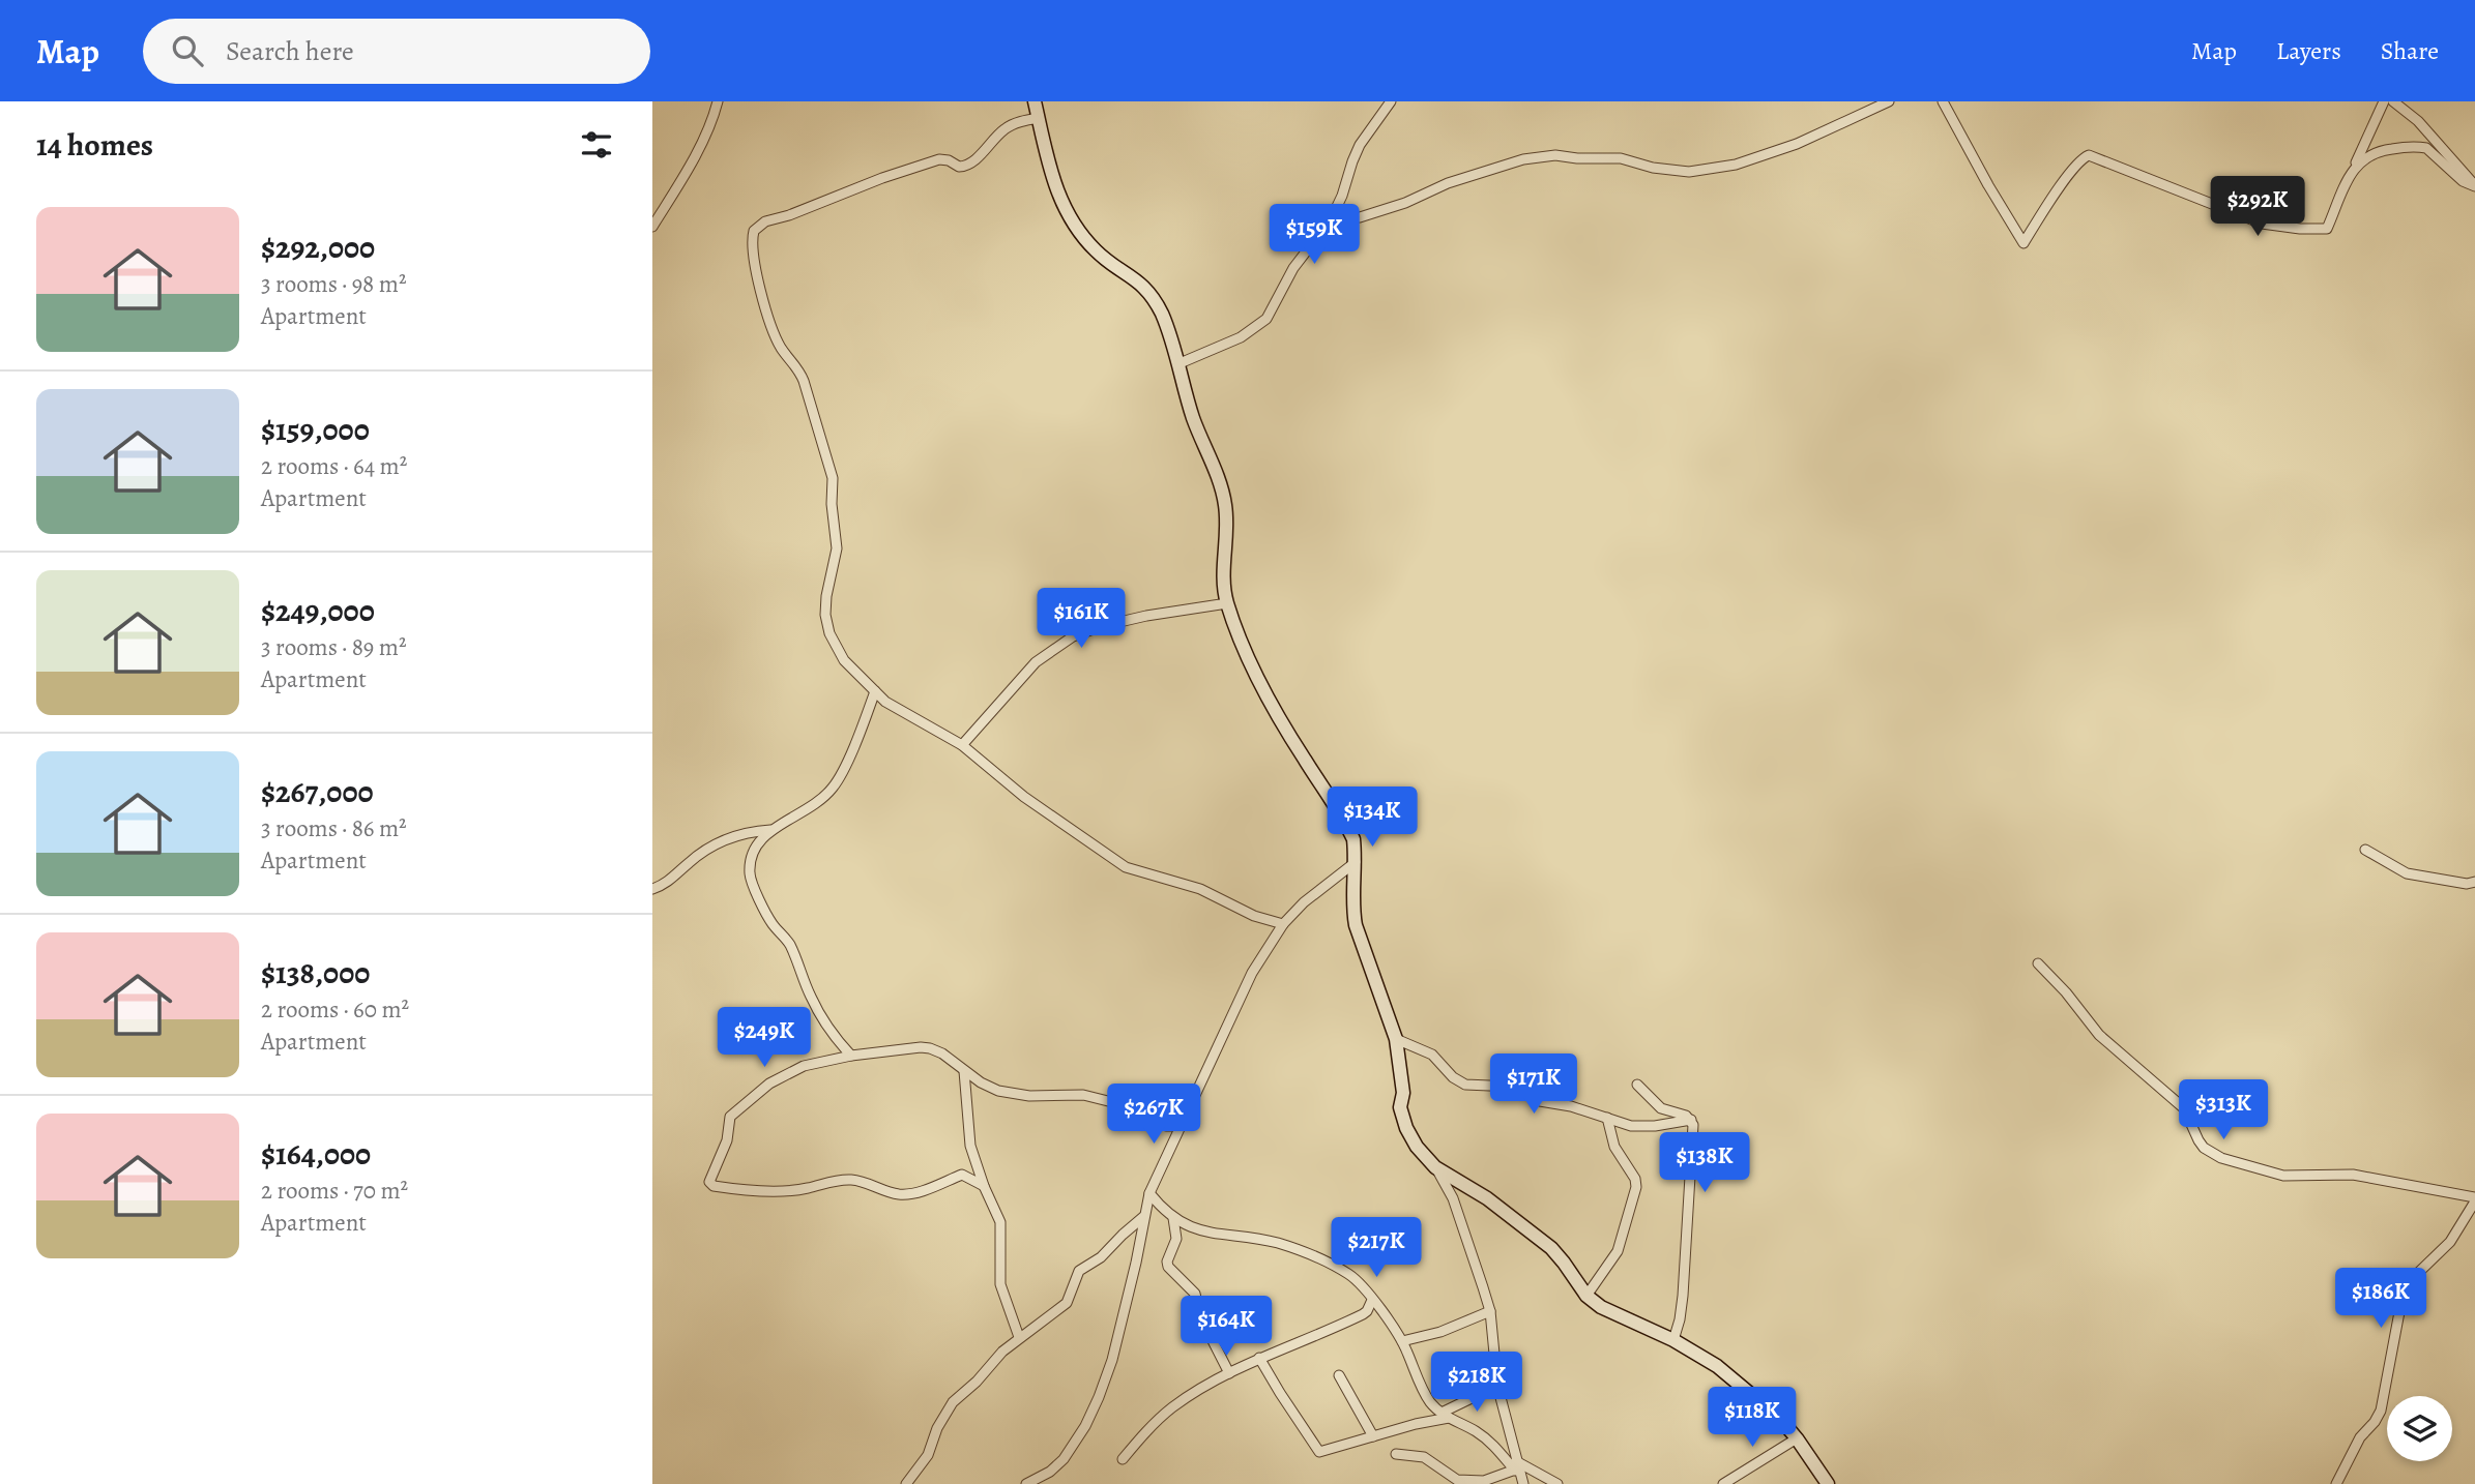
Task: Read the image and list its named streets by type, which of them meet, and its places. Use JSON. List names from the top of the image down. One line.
{"page":{"header":"Map","search":"Search here","nav":["Map","Layers","Share"],"heading":"14 homes","price":["$292K","$159K","$161K","$134K","$249K","$171K","$313K","$267K","$138K","$217K","$186K","$164K","$218K","$118K"],"list":[{"name":"$292,000","note":"3 rooms · 98 m² · Apartment"},{"name":"$159,000","note":"2 rooms · 64 m² · Apartment"},{"name":"$249,000","note":"3 rooms · 89 m² · Apartment"},{"name":"$267,000","note":"3 rooms · 86 m² · Apartment"},{"name":"$138,000","note":"2 rooms · 60 m² · Apartment"},{"name":"$164,000","note":"2 rooms · 70 m² · Apartment"}]}}
